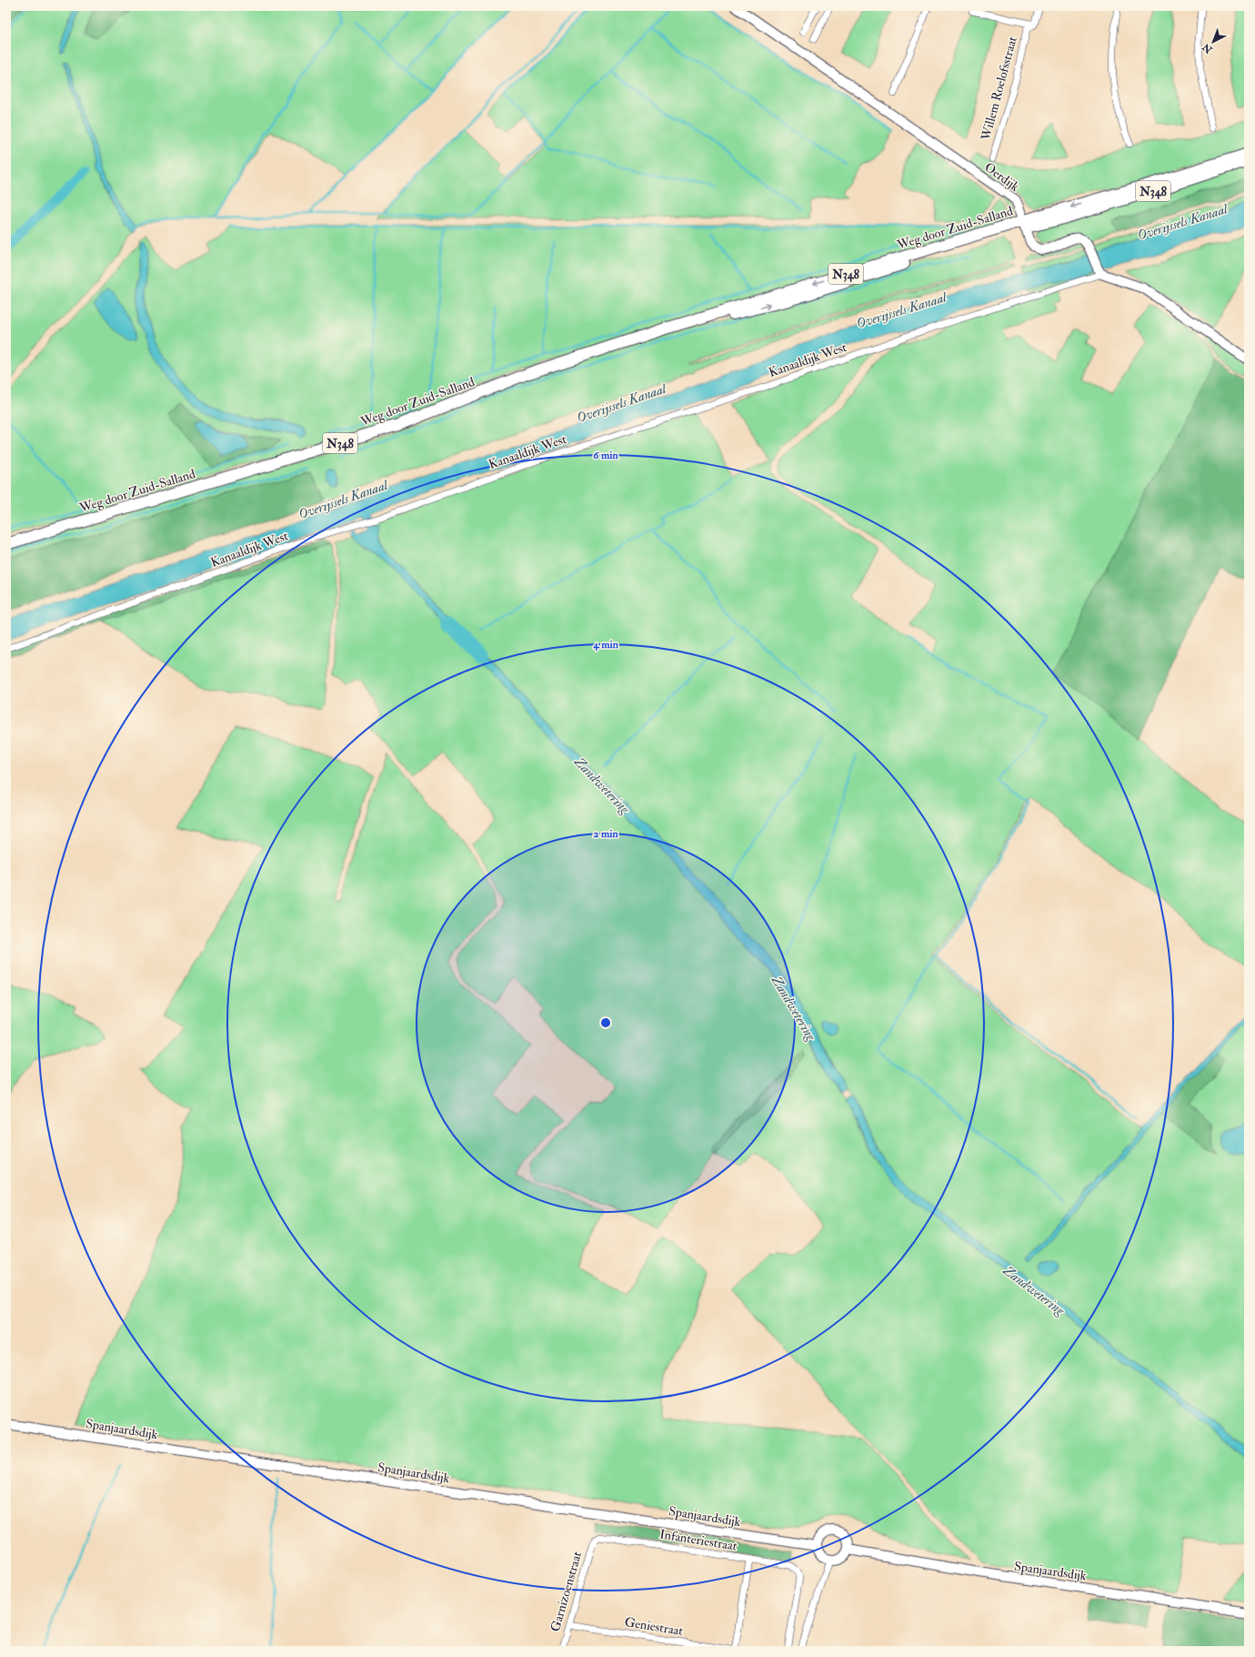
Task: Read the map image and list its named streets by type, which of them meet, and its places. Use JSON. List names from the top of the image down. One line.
{"streets":{"main road":["N348","Weg door Zuid-Salland"],"street":["Willem Roelofsstraat","Oerdijk","Kanaaldijk West","Spanjaardsdijk","Infanteriestraat","Garnizoenstraat","Geniestraat"]},"crossings":[["Oerdijk","Weg door Zuid-Salland"],["Oerdijk","Kanaaldijk West"],["Infanteriestraat","Garnizoenstraat"],["Garnizoenstraat","Geniestraat"]],"water":["Overijssels Kanaal","Zandwetering"],"north":"bottom left","rings":["6 min","4 min","2 min"]}
